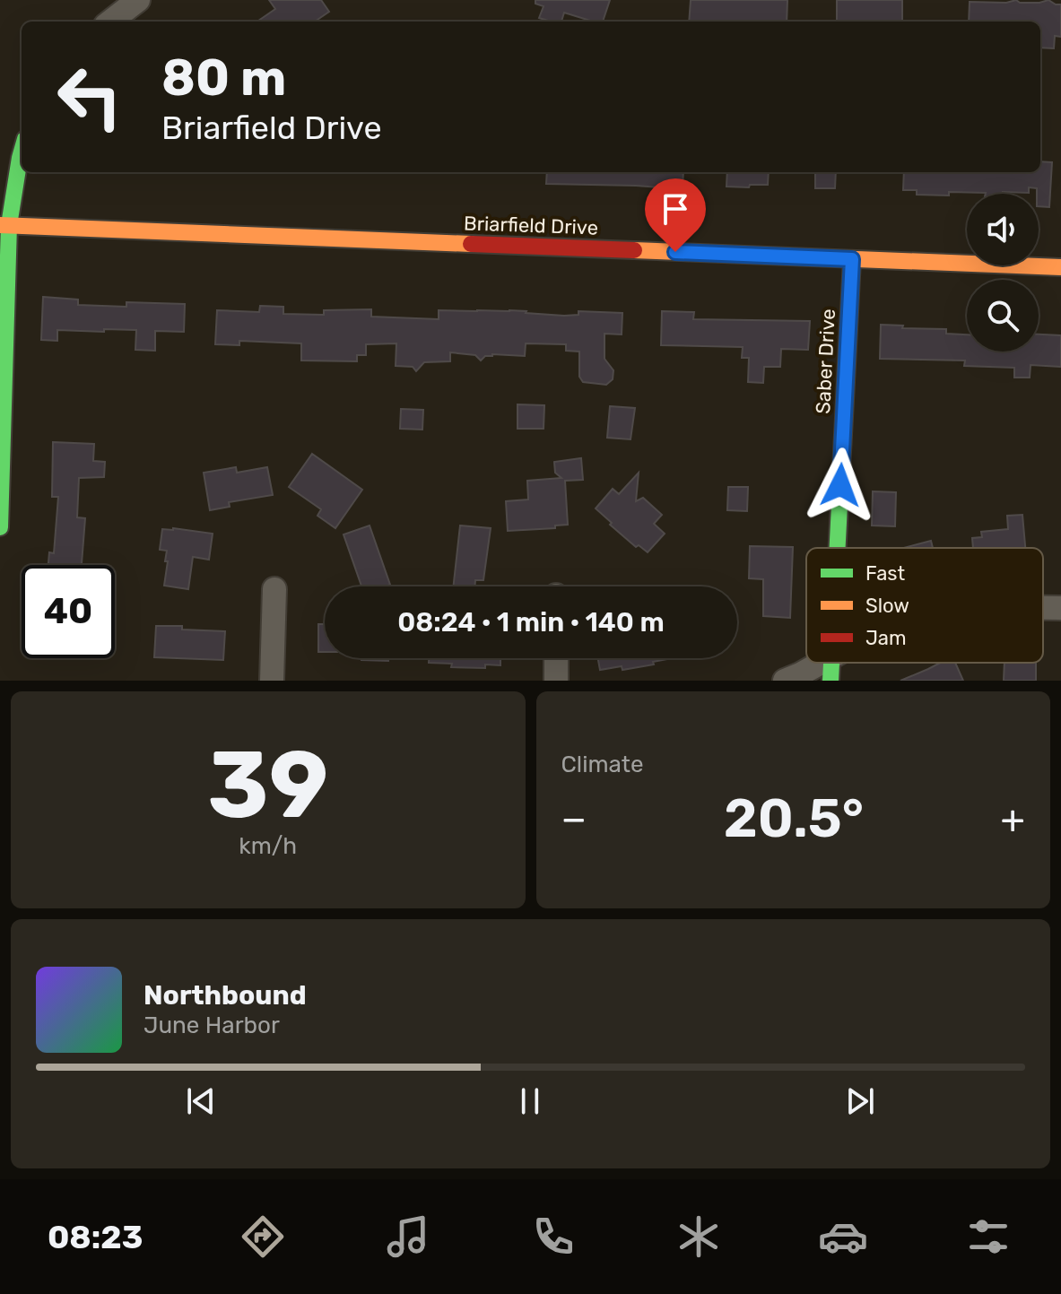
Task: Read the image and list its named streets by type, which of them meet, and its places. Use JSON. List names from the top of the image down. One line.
{"streets":{"street":["Briarfield Drive","Saber Drive"]},"crossings":[["Briarfield Drive","Saber Drive"]],"legend":["Fast","Slow","Jam"],"page":{"turn":["80 m","Briarfield Drive"],"limit":"40","trip":"08:24 · 1 min · 140 m","tile":[["39","km/h"],"Climate"],"heat":["−","20.5°","+"],"song":["Northbound","June Harbor"],"tabs":"08:23"}}
